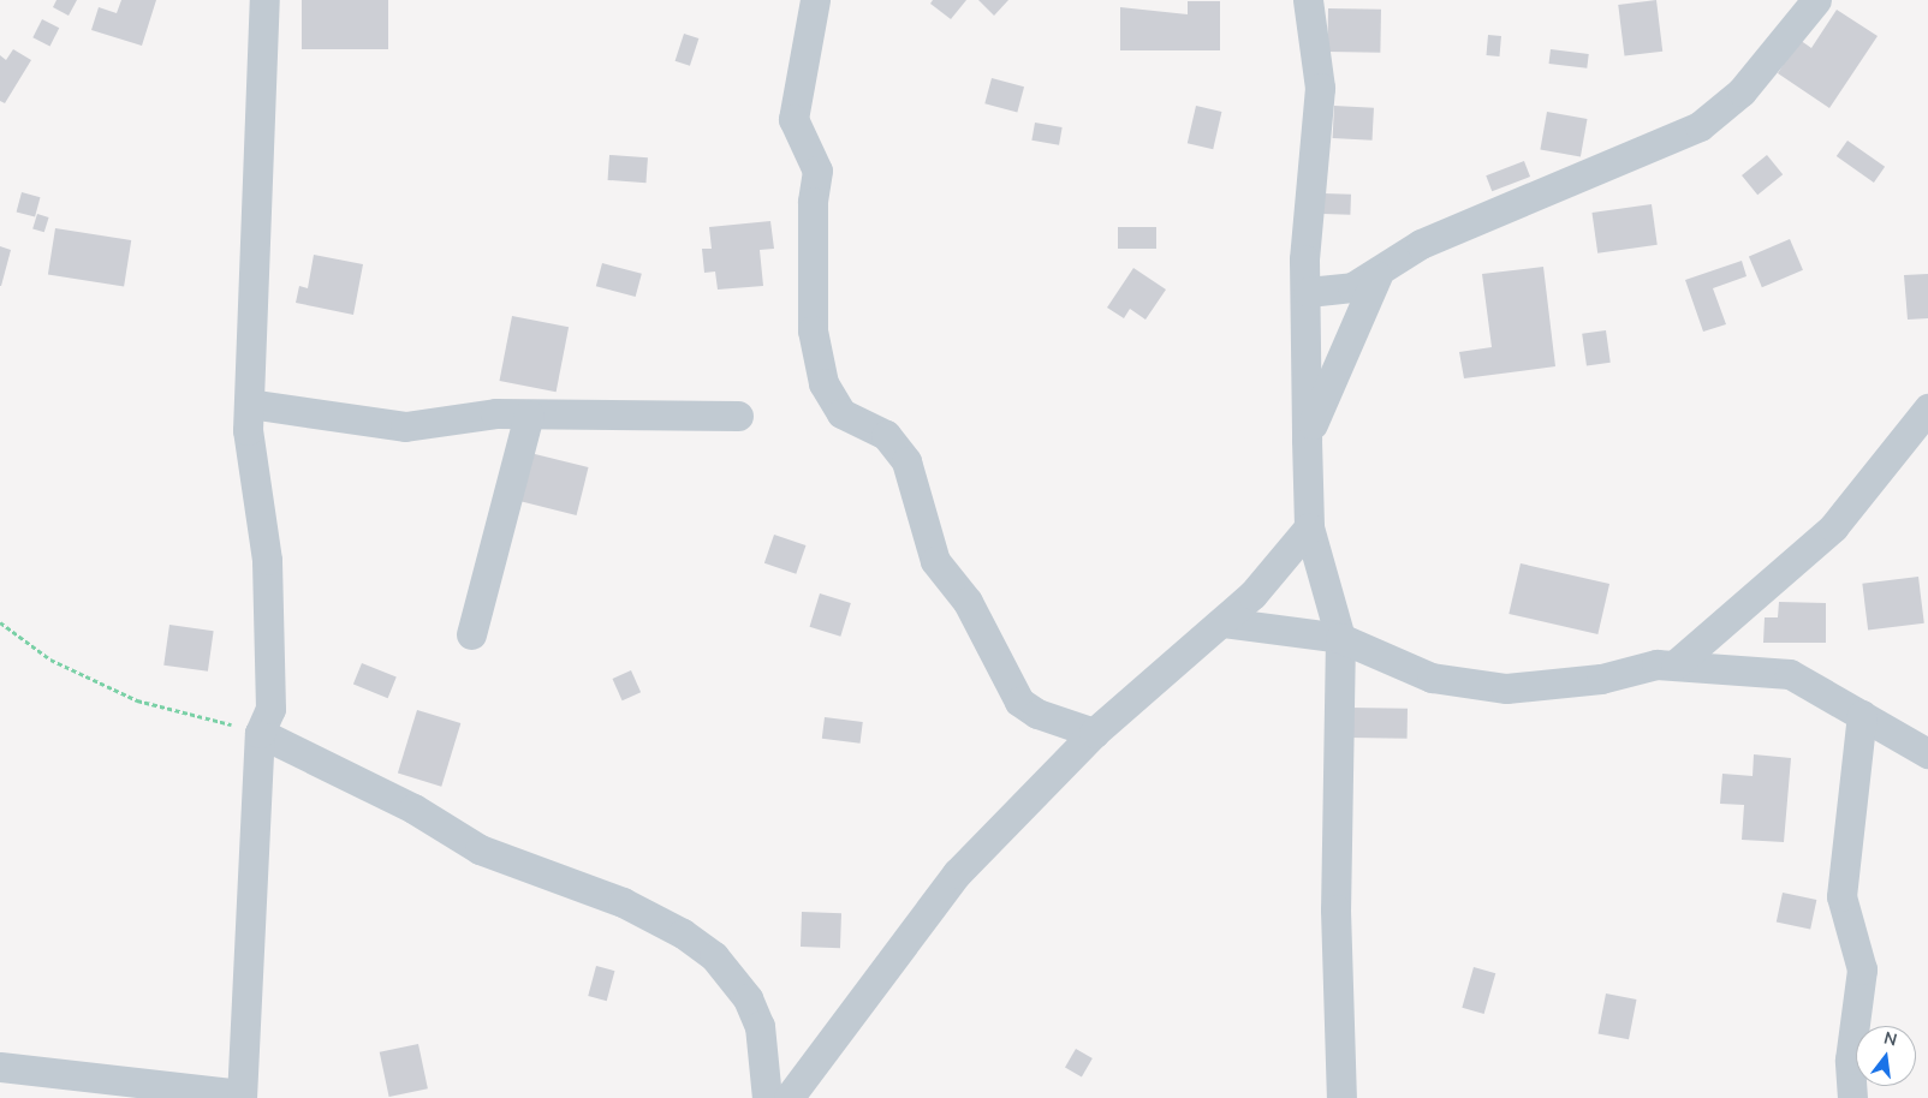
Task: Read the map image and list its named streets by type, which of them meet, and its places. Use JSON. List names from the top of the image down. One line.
{"north":"top"}
